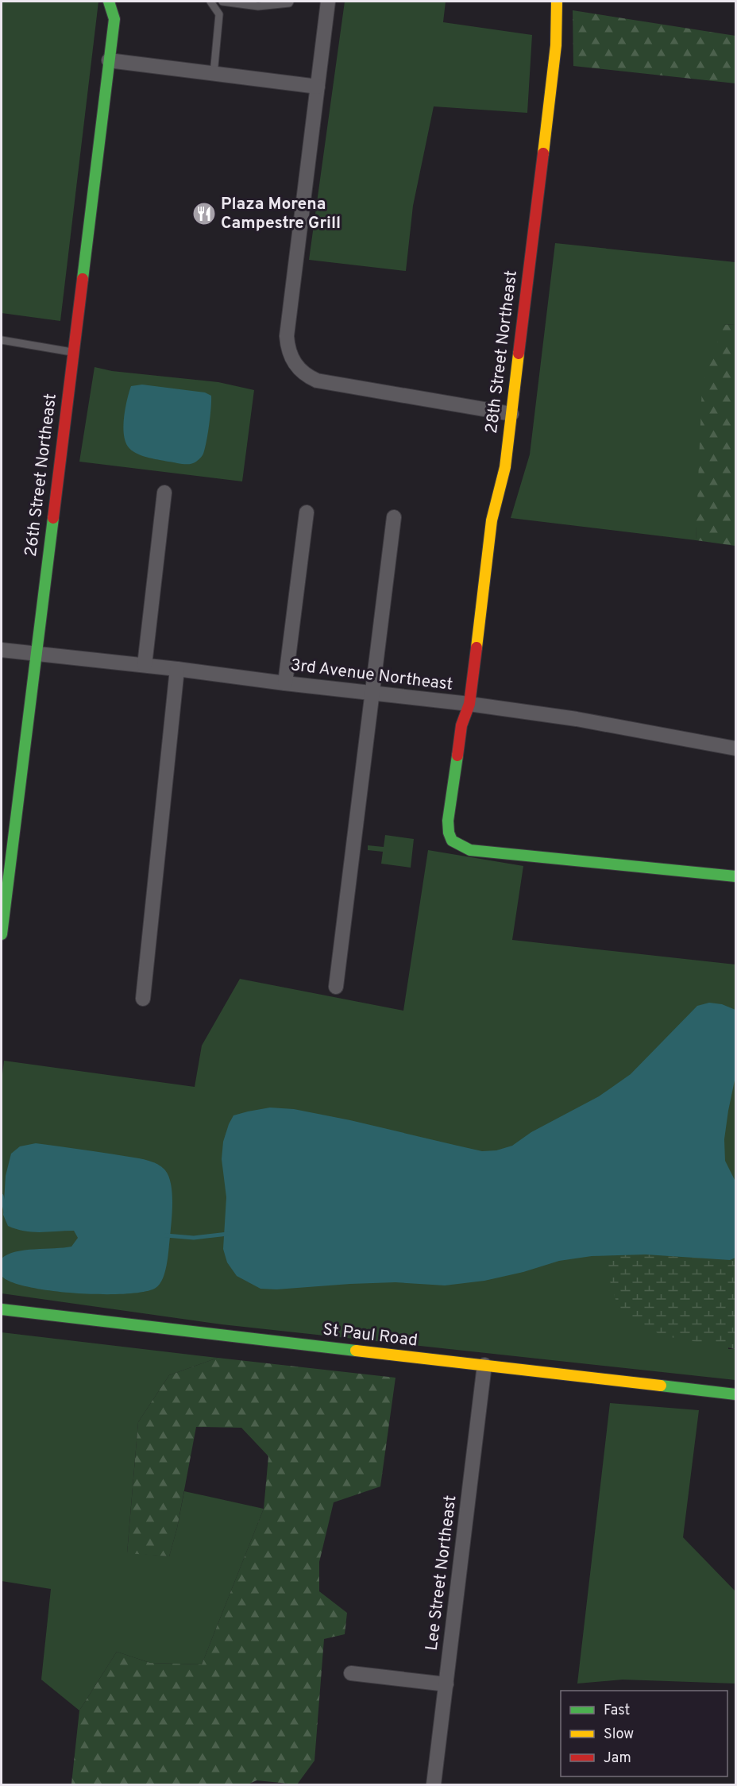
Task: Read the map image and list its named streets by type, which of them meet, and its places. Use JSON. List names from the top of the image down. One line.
{"streets":{"street":["28th Street Northeast","26th Street Northeast","3rd Avenue Northeast","St Paul Road","Lee Street Northeast"]},"crossings":[["28th Street Northeast","3rd Avenue Northeast"],["26th Street Northeast","3rd Avenue Northeast"],["St Paul Road","Lee Street Northeast"]],"places":{"restaurant":["Plaza Morena Campestre Grill"]},"legend":["Fast","Slow","Jam"]}
